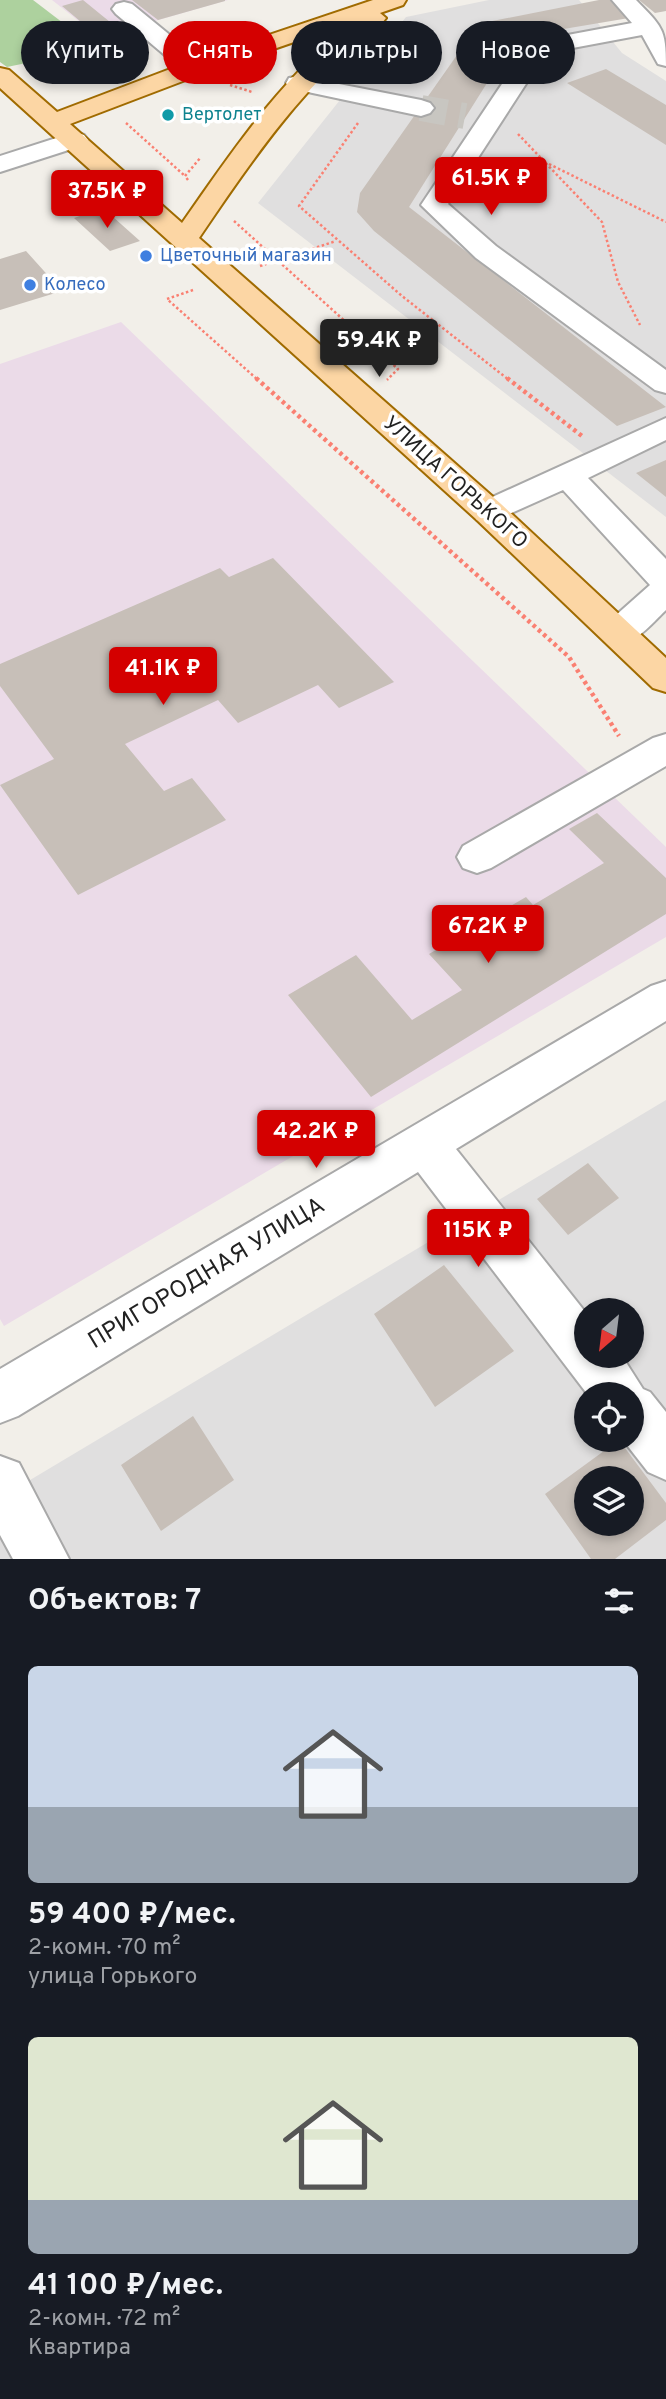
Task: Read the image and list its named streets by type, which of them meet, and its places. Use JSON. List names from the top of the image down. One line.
{"streets":{"main road":["УЛИЦА ГОРЬКОГО"],"street":["ПРИГОРОДНАЯ УЛИЦА"]},"places":["Вертолет","Цветочный магазин","Колесо"],"north":"bottom left","page":{"chip":["Купить","Снять","Фильтры","Новое"],"price":["61.5K ₽","37.5K ₽","59.4K ₽","41.1K ₽","67.2K ₽","42.2K ₽","115K ₽"],"heading":"Объектов: 7","list":[{"name":"59 400 ₽/мес.","note":"2-комн. · 70 m² · улица Горького"},{"name":"41 100 ₽/мес.","note":"2-комн. · 72 m² · Квартира"}]}}
